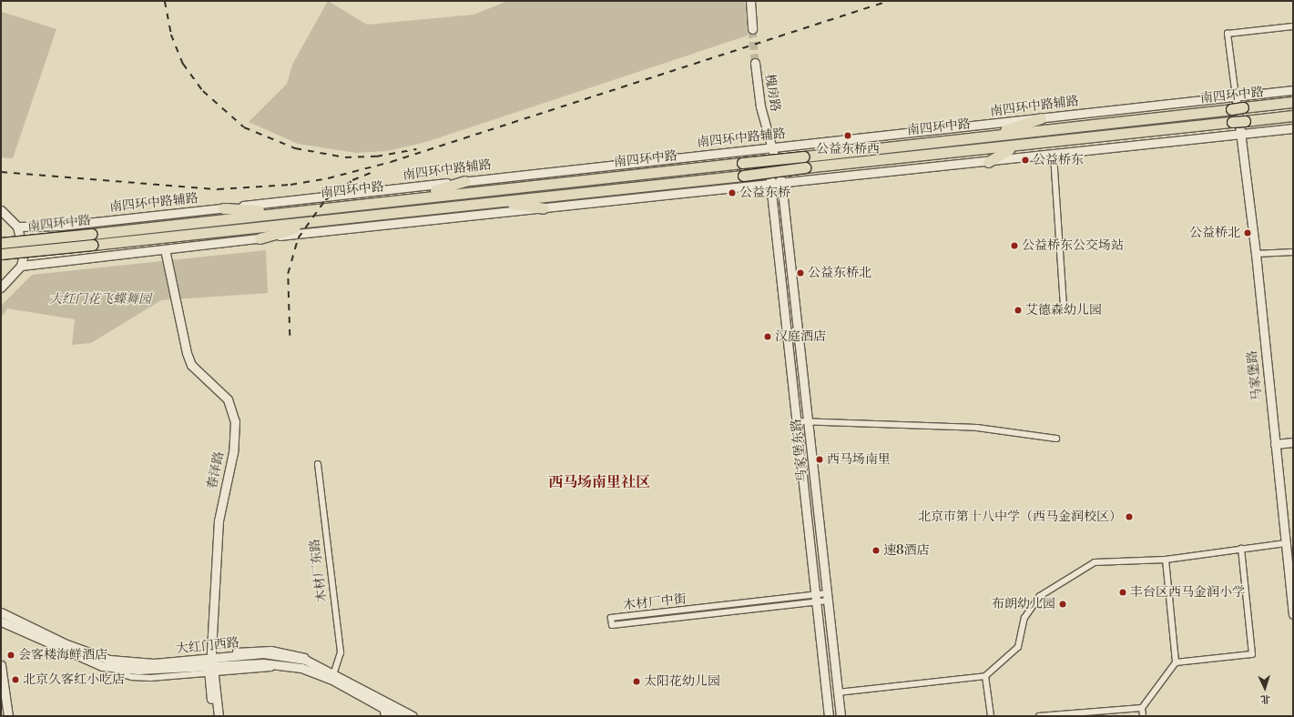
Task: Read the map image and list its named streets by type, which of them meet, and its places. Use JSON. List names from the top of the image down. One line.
{"streets":{"highway":["南四环中路"],"main road":["槐房路","南四环中路辅路","马家堡路","马家堡东路","春泽路","大红门西路"],"street":["木材厂东路","木材厂中街"]},"crossings":[["槐房路","南四环中路辅路"],["槐房路","马家堡东路"],["南四环中路辅路","马家堡路"],["南四环中路辅路","马家堡东路"],["马家堡东路","木材厂中街"],["春泽路","大红门西路"],["木材厂东路","大红门西路"]],"districts":["西马场南里社区"],"parks":["大红门花飞蝶舞园"],"places":["公益东桥西","公益桥东","公益东桥","公益桥北","公益桥东公交场站","公益东桥北","艾德森幼儿园","汉庭酒店","西马场南里","北京市第十八中学（西马金润校区）","速8酒店","丰台区西马金润小学","布朗幼儿园","会客楼海鲜酒店","北京久客红小吃店","太阳花幼儿园"],"north":"bottom"}
